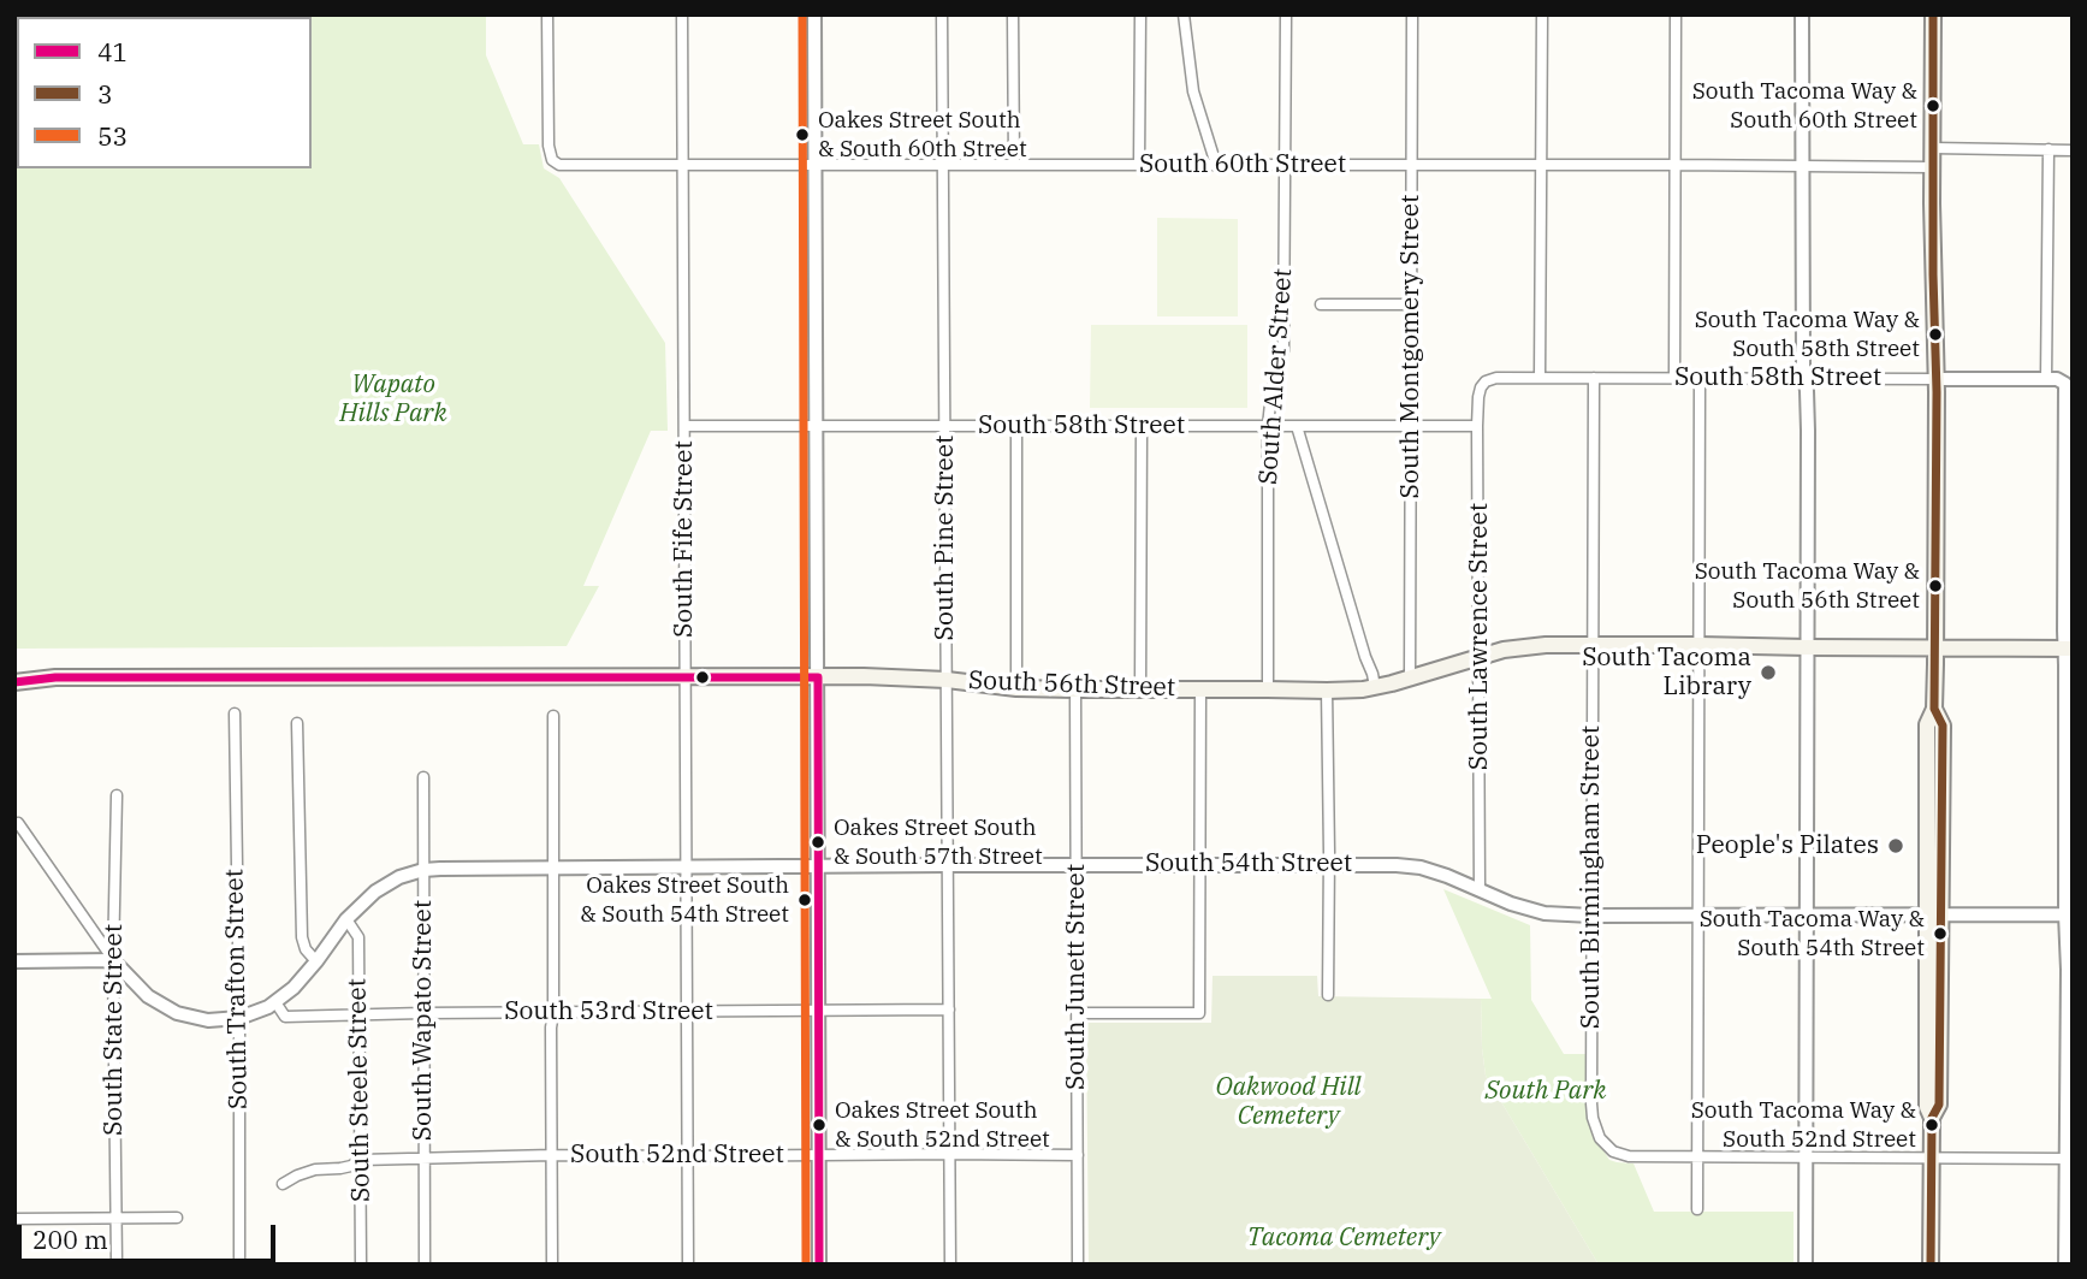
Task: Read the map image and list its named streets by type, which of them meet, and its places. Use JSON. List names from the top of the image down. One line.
{"streets":{"main road":["South 56th Street"],"street":["South 60th Street","South Montgomery Street","South Alder Street","South 58th Street","South Pine Street","South Fife Street","South Lawrence Street","South 54th Street","South Birmingham Street","South Junett Street","South Trafton Street","South 53rd Street","South Wapato Street","South State Street","South Steele Street","South 52nd Street"]},"crossings":[["South 60th Street","South Montgomery Street"],["South 60th Street","South Alder Street"],["South 60th Street","South Pine Street"],["South 60th Street","South Fife Street"],["South Montgomery Street","South 58th Street"],["South Montgomery Street","South 56th Street"],["South Alder Street","South 58th Street"],["South Alder Street","South 56th Street"],["South 58th Street","South Pine Street"],["South 58th Street","South Fife Street"],["South 58th Street","South Lawrence Street"],["South 58th Street","South Birmingham Street"],["South Pine Street","South 56th Street"],["South Pine Street","South 54th Street"],["South Pine Street","South 53rd Street"],["South Pine Street","South 52nd Street"],["South Fife Street","South 56th Street"],["South Fife Street","South 54th Street"],["South Fife Street","South 53rd Street"],["South Fife Street","South 52nd Street"],["South Lawrence Street","South 56th Street"],["South Lawrence Street","South 54th Street"],["South 56th Street","South Birmingham Street"],["South 56th Street","South Junett Street"],["South 54th Street","South Birmingham Street"],["South 54th Street","South Junett Street"],["South 54th Street","South Wapato Street"],["South Junett Street","South 52nd Street"],["South 53rd Street","South Wapato Street"],["South 53rd Street","South Steele Street"],["South Wapato Street","South 52nd Street"],["South Steele Street","South 52nd Street"]],"parks":["Wapato Hills Park","Oakwood Hill Cemetery","South Park","Tacoma Cemetery"],"places":["South Tacoma Way & South 60th Street","Oakes Street South & South 60th Street","South Tacoma Way & South 58th Street","South Tacoma Way & South 56th Street","South Tacoma Library","Oakes Street South & South 57th Street","People's Pilates","Oakes Street South & South 54th Street","South Tacoma Way & South 54th Street","Oakes Street South & South 52nd Street","South Tacoma Way & South 52nd Street"],"lines":["transit line 3","transit line 53","transit line 41"],"legend":["41","3","53"],"scale_bar":"200 m"}
